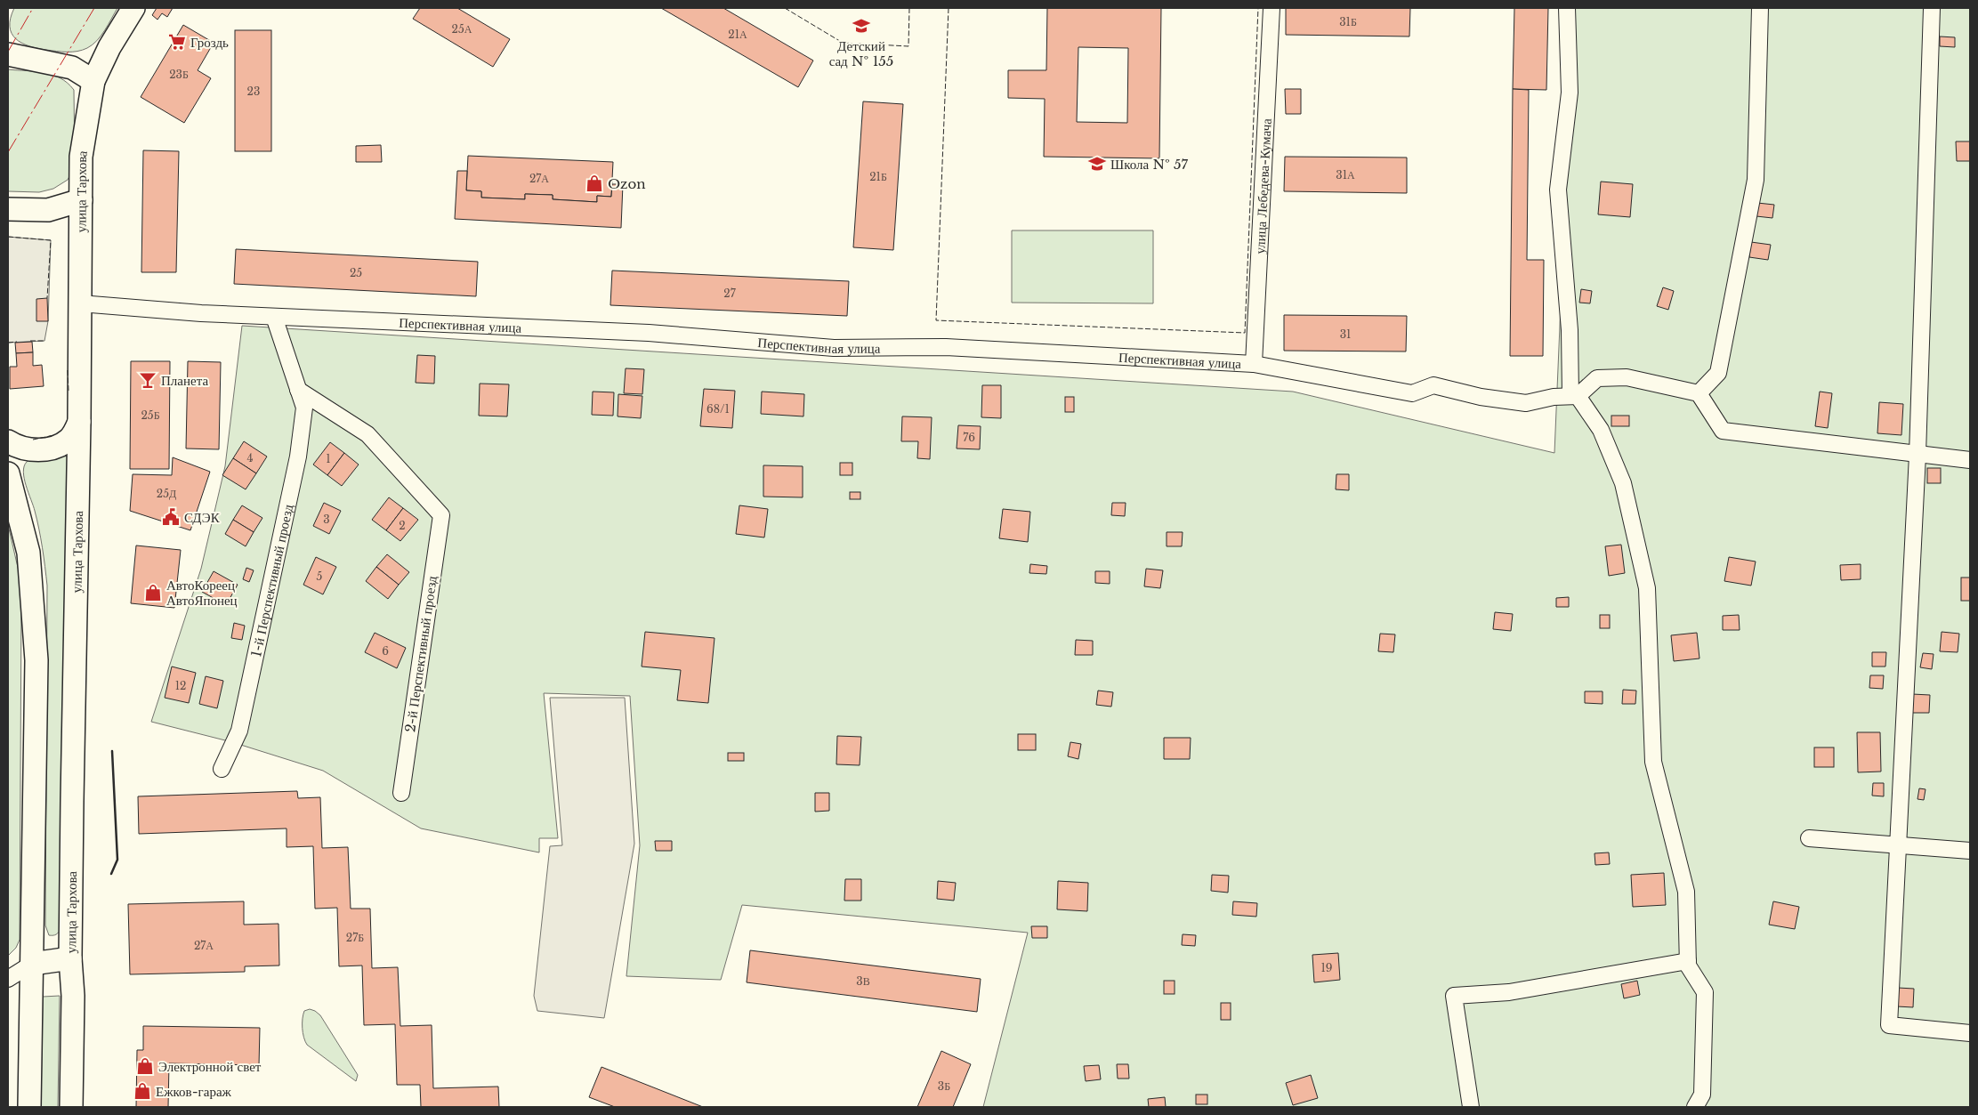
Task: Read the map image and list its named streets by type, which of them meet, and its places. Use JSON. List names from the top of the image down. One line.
{"streets":{"main road":["улица Тархова"],"street":["улица Лебедева-Кумача","Перспективная улица","1-й Перспективный проезд","2-й Перспективный проезд"]},"crossings":[["улица Лебедева-Кумача","Перспективная улица"],["улица Тархова","Перспективная улица"],["Перспективная улица","1-й Перспективный проезд"],["1-й Перспективный проезд","2-й Перспективный проезд"]],"places":{"school or university":["Детский сад № 155","Школа № 57"],"supermarket":["Гроздь"],"shop":["Ozon","АвтоКореец АвтоЯпонец","Электронной свет","Ежков-гараж"],"bar":["Планета"],"public building":["СДЭК"]},"house_numbers":["31Б","25А","21А","23Б","23","31А","21Б","27А","25","27","31","68/1","25Б","76","4","1","25Д","3","2","5","6","12","27Б","27А","19","3В","3Б"]}
